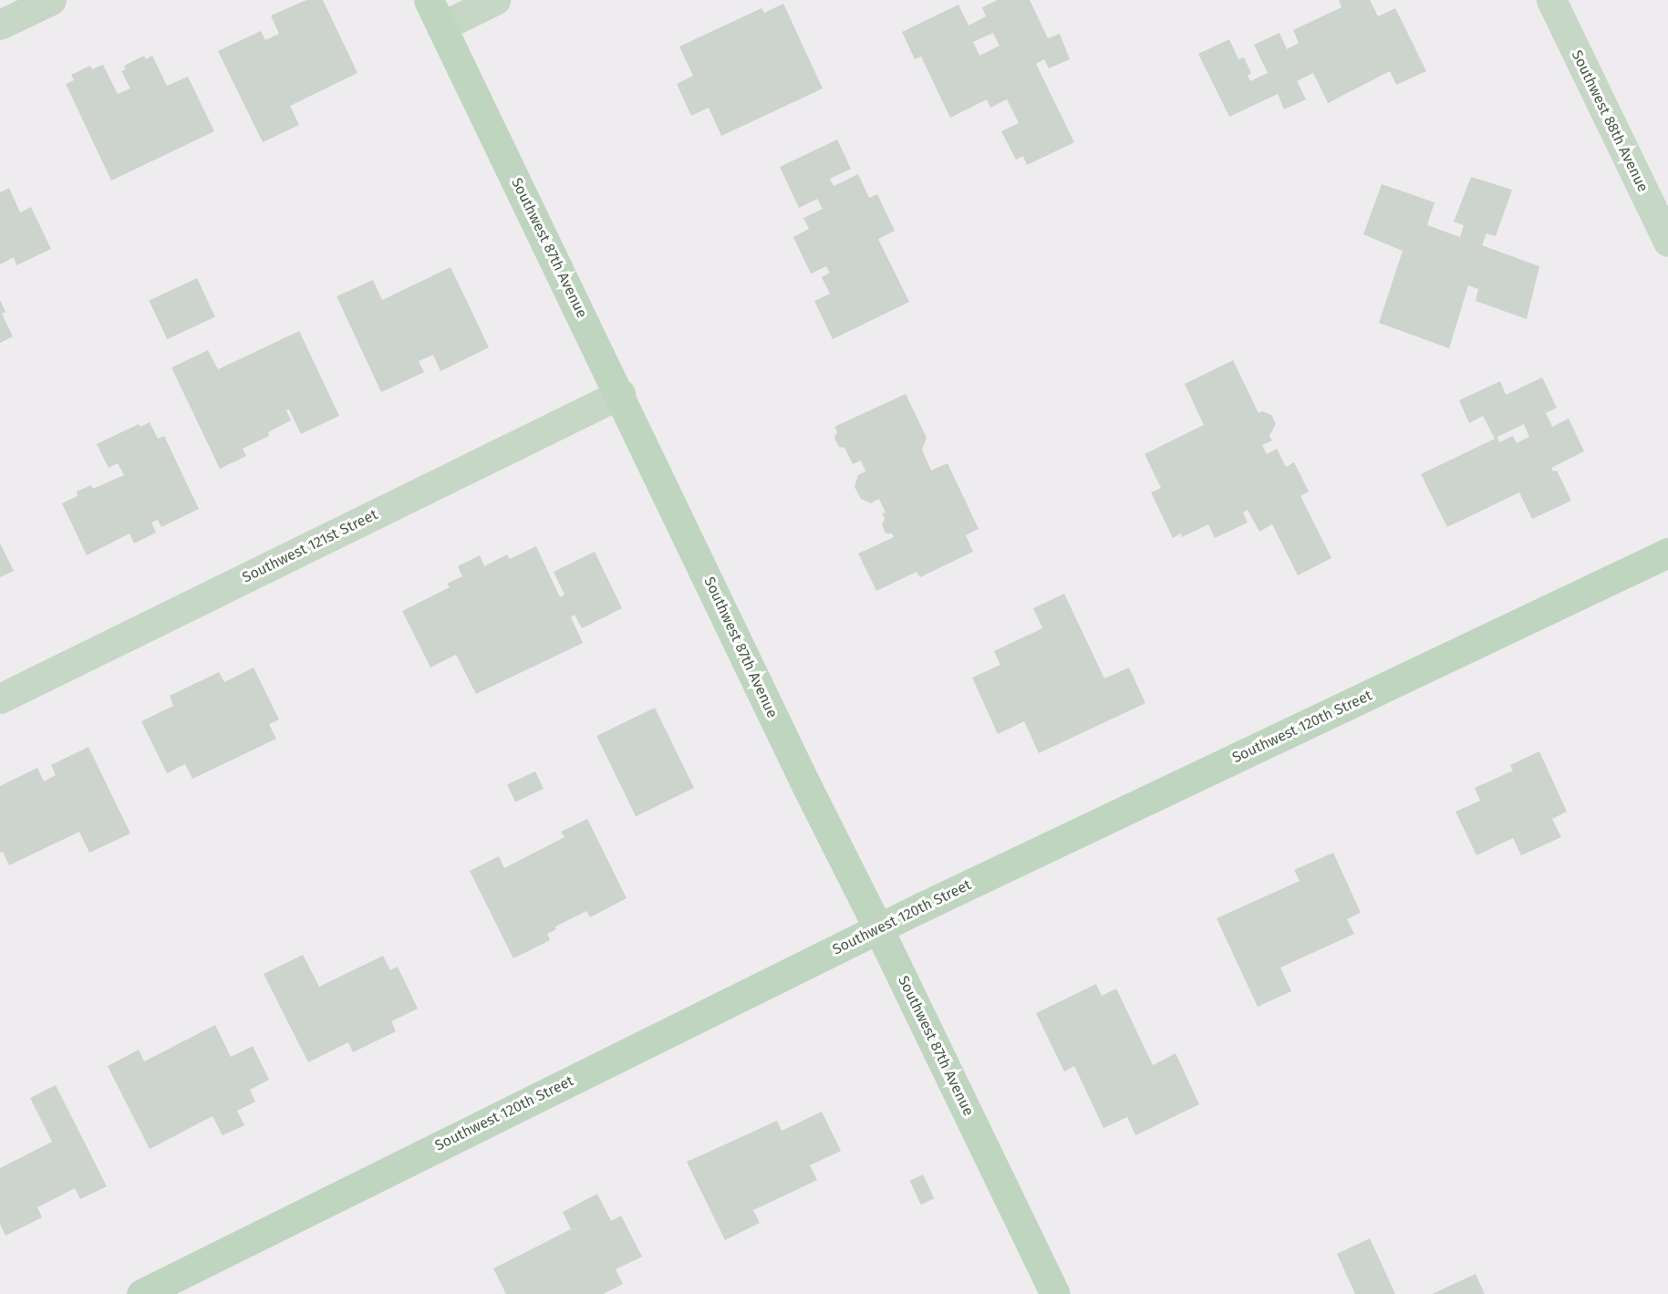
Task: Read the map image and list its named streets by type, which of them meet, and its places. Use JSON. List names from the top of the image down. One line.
{"streets":{"street":["Southwest 88th Avenue","Southwest 87th Avenue","Southwest 121st Street","Southwest 120th Street"]},"crossings":[["Southwest 87th Avenue","Southwest 121st Street"],["Southwest 87th Avenue","Southwest 120th Street"]]}
